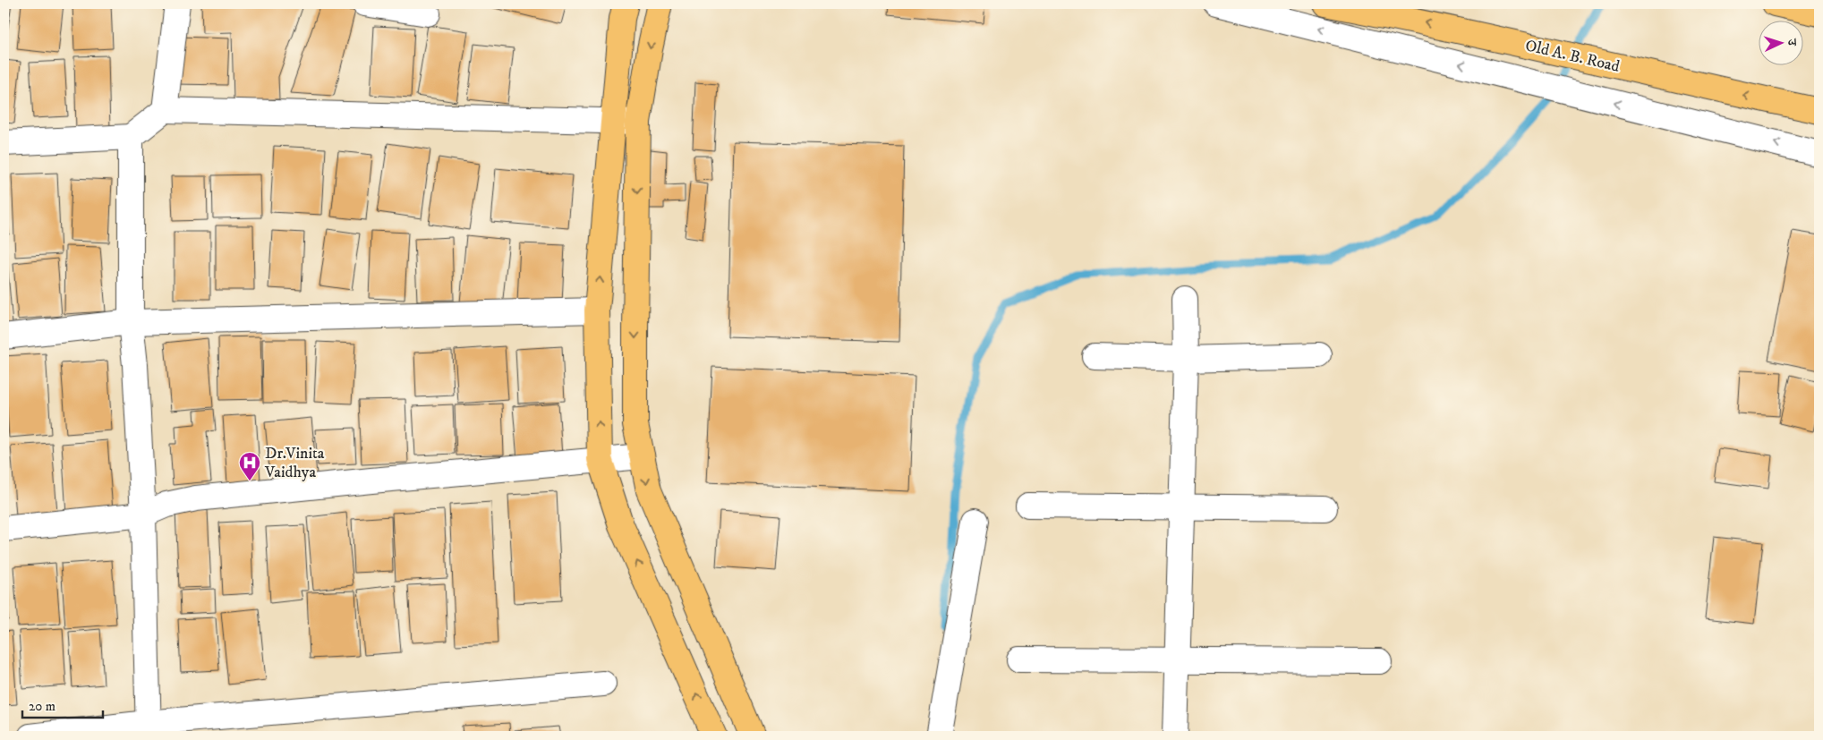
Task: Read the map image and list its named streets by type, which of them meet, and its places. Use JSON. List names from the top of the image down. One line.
{"streets":{"main road":["Old A. B. Road"]},"one_way":["Old A. B. Road"],"places":{"hospital":["Dr.Vinita Vaidhya"]},"scale_bar":"20 m","north":"right"}
